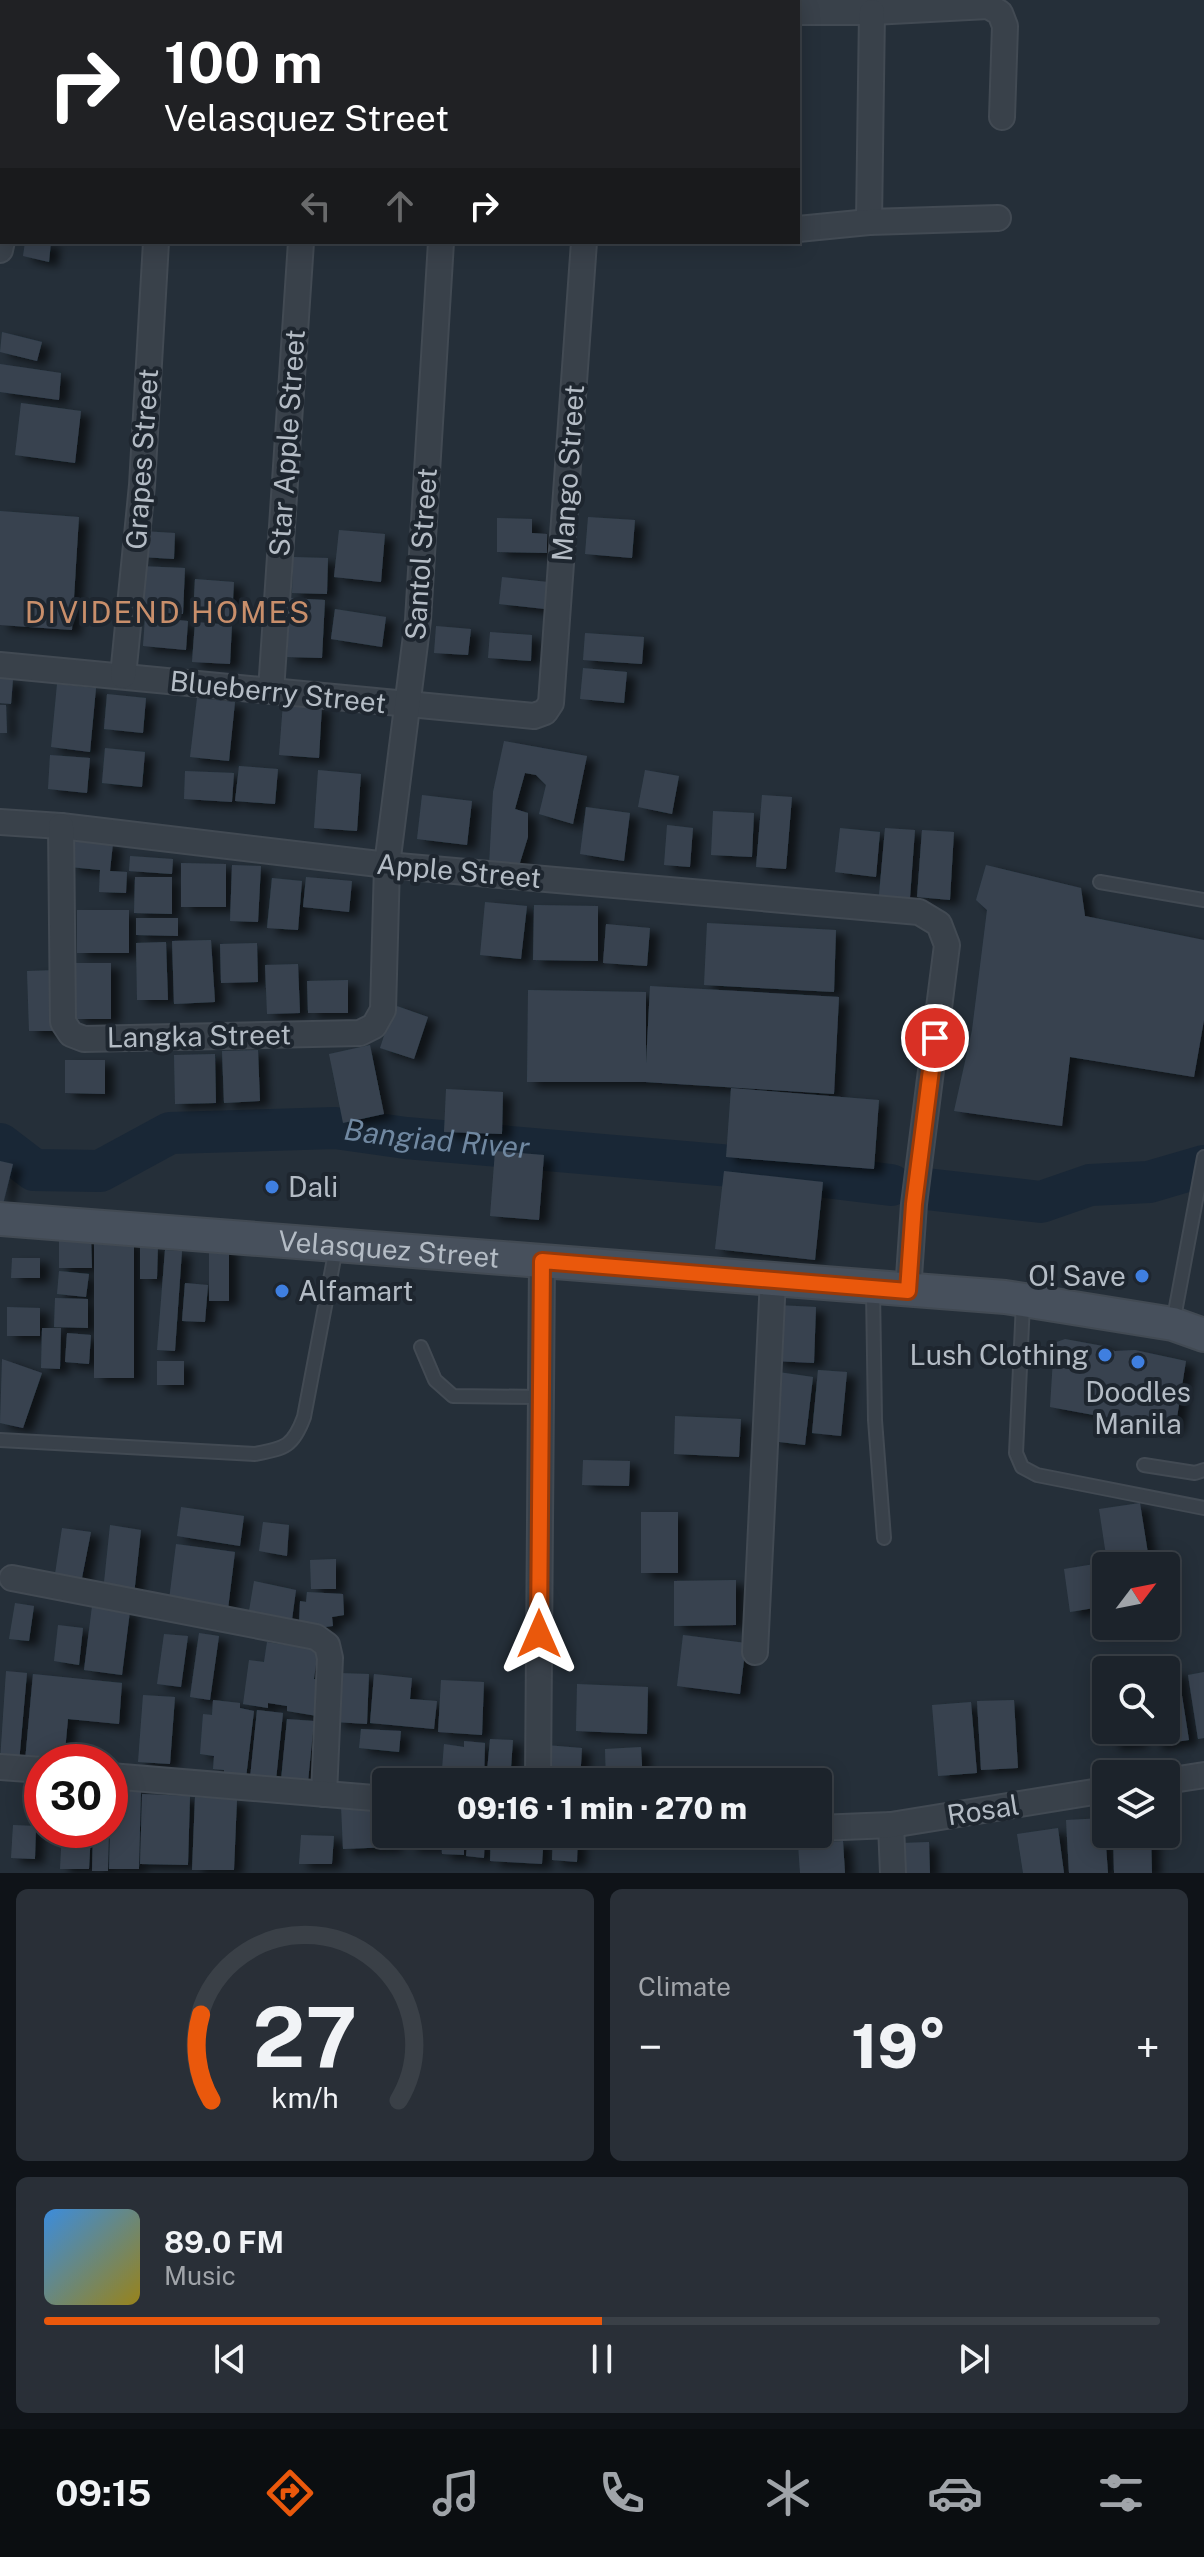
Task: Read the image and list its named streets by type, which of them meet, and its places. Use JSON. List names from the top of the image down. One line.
{"streets":{"main road":["Velasquez Street"],"street":["Star Apple Street","Grapes Street","Mango Street","Santol Street","Blueberry Street","Apple Street","Langka Street","Rosal"]},"crossings":[["Star Apple Street","Blueberry Street"],["Grapes Street","Blueberry Street"],["Mango Street","Blueberry Street"],["Santol Street","Blueberry Street"],["Santol Street","Apple Street"],["Santol Street","Langka Street"],["Apple Street","Langka Street"],["Apple Street","Velasquez Street"]],"districts":["DIVIDEND HOMES"],"water":["Bangiad River"],"places":["Dali","O! Save","Alfamart","Lush Clothing","Doodles Manila"],"north":"top right","page":{"turn":["100 m","Velasquez Street"],"limit":"30","trip":"09:16 · 1 min · 270 m","tile":"Climate","heat":["−","19°","+"],"song":["89.0 FM","Music"],"tabs":"09:15","gauge":["27","km/h"]}}
